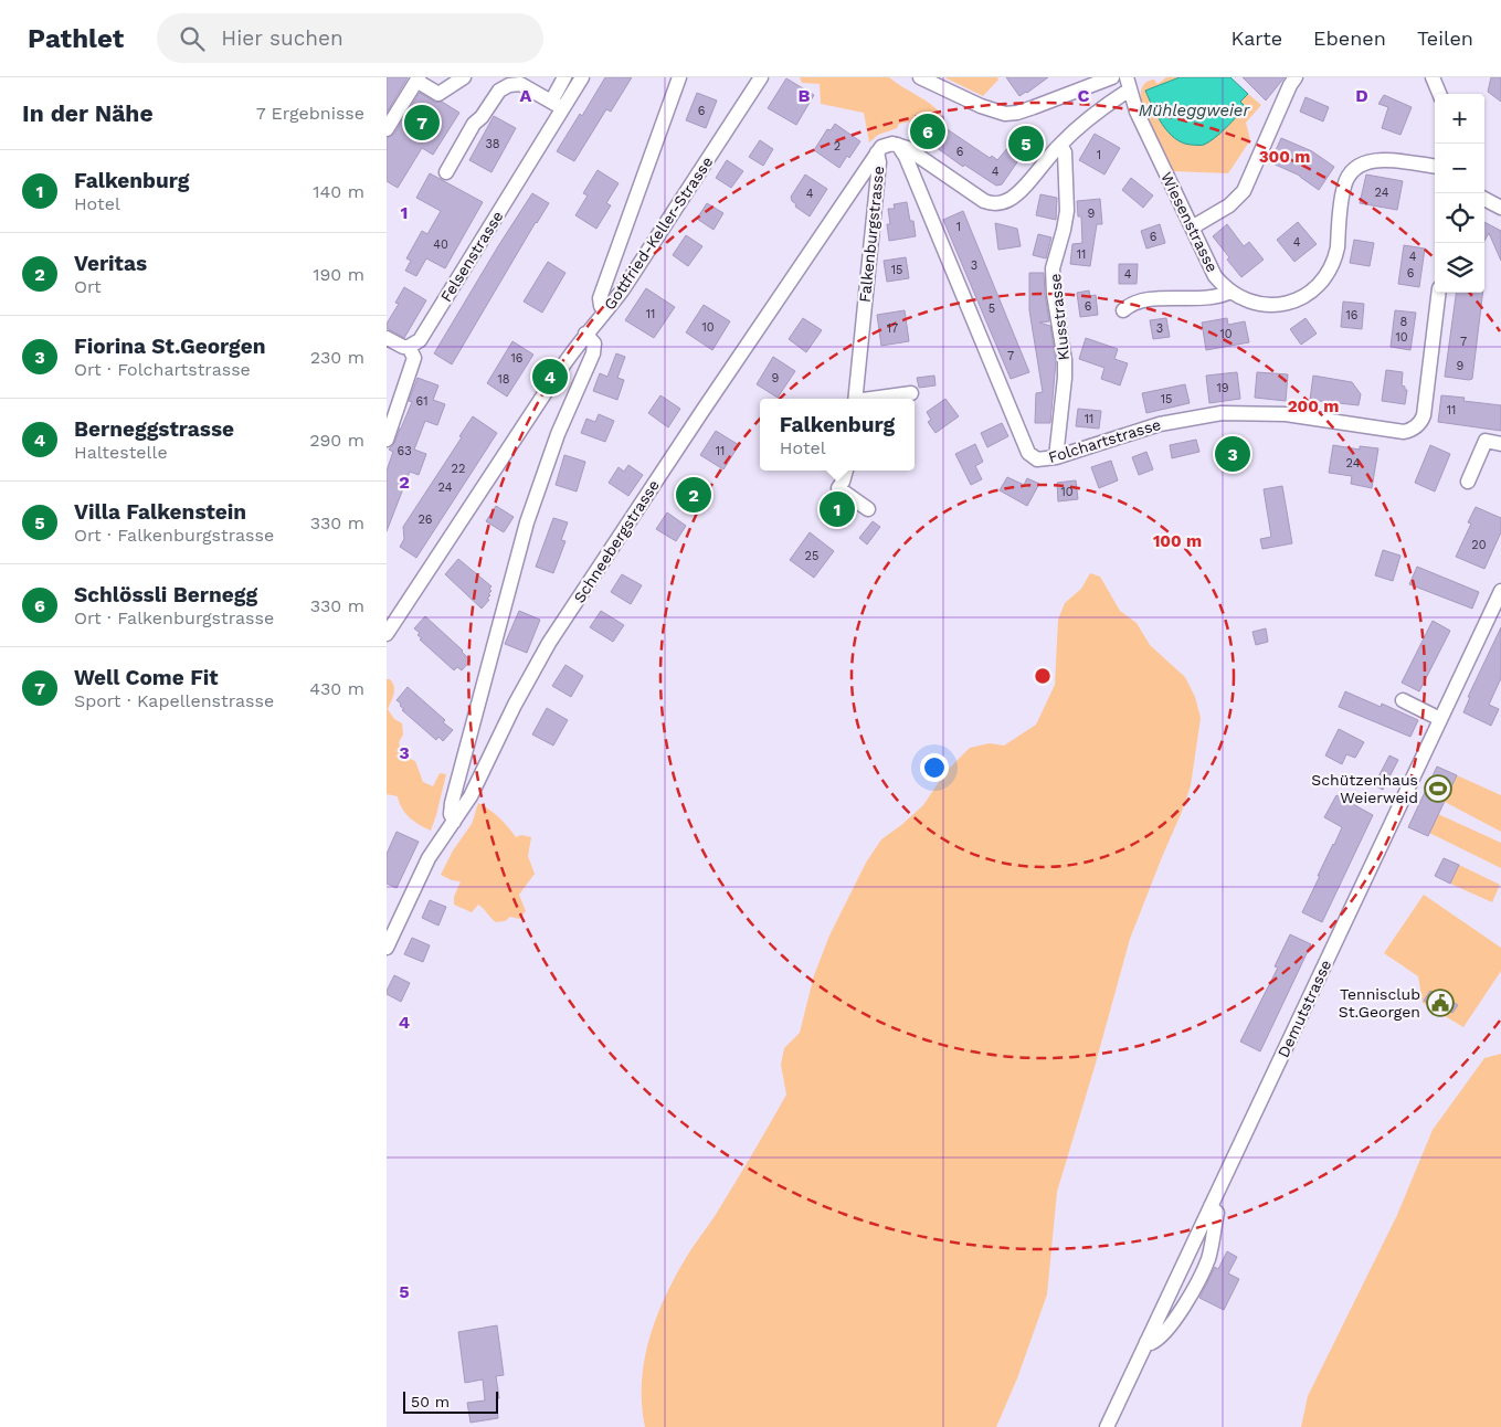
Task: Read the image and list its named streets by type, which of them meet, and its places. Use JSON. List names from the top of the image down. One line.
{"streets":{"street":["Wiesenstrasse","Gottfried-Keller-Strasse","Falkenburgstrasse","Felsenstrasse","Klusstrasse","Folchartstrasse","Schneebergstrasse","Demutstrasse"]},"crossings":[["Falkenburgstrasse","Folchartstrasse"],["Falkenburgstrasse","Schneebergstrasse"],["Klusstrasse","Folchartstrasse"]],"water":["Mühleggweier"],"places":{"sports":["Schützenhaus Weierweid"],"public building":["Tennisclub St.Georgen"]},"house_numbers":["6","38","2","6","1","4","24","4","9","1","6","4","40","11","4","3","15","6","4","6","5","11","16","8","10","17","3","10","10","7","7","16","9","9","18","19","15","61","11","11","63","11","24","22","24","10","26","20","25"],"scale_bar":"50 m","page":{"header":"Pathlet","search":"Hier suchen","nav":["Karte","Ebenen","Teilen"],"heading":["In der Nähe","7 Ergebnisse"],"map_buttons":["+","−"],"pins":["7","6","5","4","3","2","1"],"list":[{"mark":"1","name":"Falkenburg","note":"Hotel","value":"140 m"},{"mark":"2","name":"Veritas","note":"Ort","value":"190 m"},{"mark":"3","name":"Fiorina St.Georgen","note":"Ort · Folchartstrasse","value":"230 m"},{"mark":"4","name":"Berneggstrasse","note":"Haltestelle","value":"290 m"},{"mark":"5","name":"Villa Falkenstein","note":"Ort · Falkenburgstrasse","value":"330 m"},{"mark":"6","name":"Schlössli Bernegg","note":"Ort · Falkenburgstrasse","value":"330 m"},{"mark":"7","name":"Well Come Fit","note":"Sport · Kapellenstrasse","value":"430 m"}],"popup":["Falkenburg","Hotel"],"scale":"50 m"},"grid":{"columns":["A","B","C","D"],"rows":["1","2","3","4","5"]},"rings":["300 m","200 m","100 m"]}
